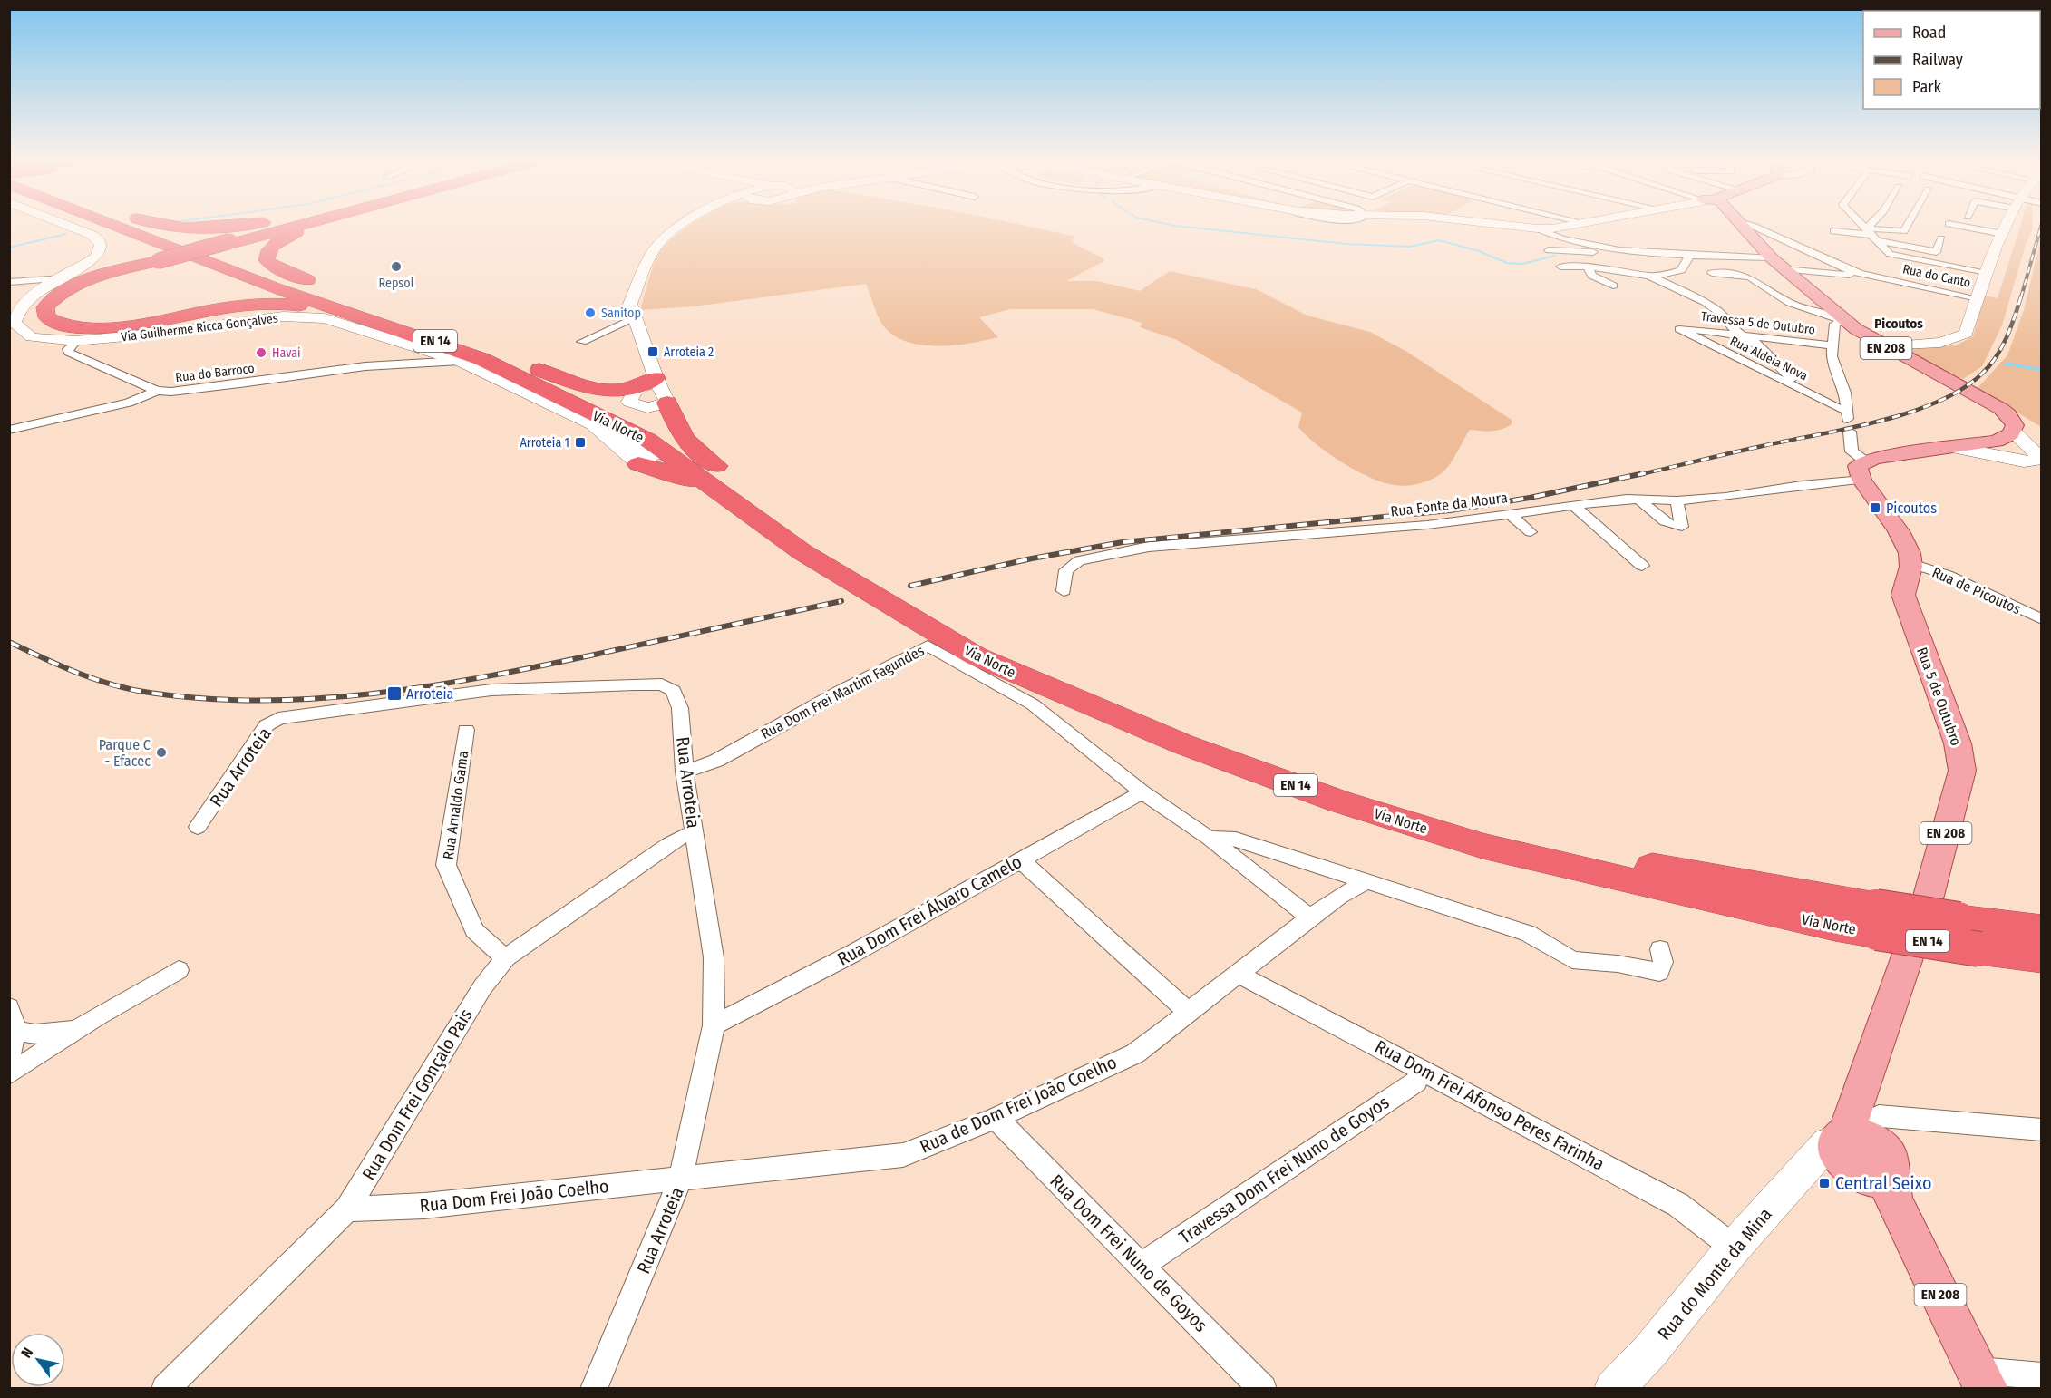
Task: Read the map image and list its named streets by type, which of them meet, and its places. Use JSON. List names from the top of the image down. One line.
{"streets":{"highway":["EN 14","Via Norte"],"main road":["EN 208","Rua 5 de Outubro"],"street":["Rua do Canto","Travessa 5 de Outubro","Via Guilherme Ricca Gonçalves","Rua Aldeia Nova","Rua do Barroco","Rua Fonte da Moura","Rua de Picoutos","Rua Dom Frei Martim Fagundes","Rua Arroteia","Rua Arnaldo Gama","Rua Dom Frei Álvaro Camelo","Rua Dom Frei Gonçalo Pais","Rua de Dom Frei João Coelho","Rua Dom Frei Afonso Peres Farinha","Travessa Dom Frei Nuno de Goyos","Rua Dom Frei João Coelho","Rua Dom Frei Nuno de Goyos","Rua do Monte da Mina"]},"crossings":[["Travessa 5 de Outubro","Rua Aldeia Nova"],["Via Guilherme Ricca Gonçalves","Rua do Barroco"],["EN 208","Rua 5 de Outubro"],["EN 208","Rua do Monte da Mina"],["Rua de Picoutos","Rua 5 de Outubro"],["Rua Dom Frei Martim Fagundes","Rua Arroteia"],["Rua Dom Frei Martim Fagundes","Rua Dom Frei Álvaro Camelo"],["Rua Dom Frei Martim Fagundes","Rua de Dom Frei João Coelho"],["Rua 5 de Outubro","Rua do Monte da Mina"],["Rua Arroteia","Rua Dom Frei Álvaro Camelo"],["Rua Arroteia","Rua Dom Frei Gonçalo Pais"],["Rua Arroteia","Rua de Dom Frei João Coelho"],["Rua Arroteia","Rua Dom Frei João Coelho"],["Rua Arnaldo Gama","Rua Dom Frei Gonçalo Pais"],["Rua Dom Frei Gonçalo Pais","Rua Dom Frei João Coelho"],["Rua de Dom Frei João Coelho","Rua Dom Frei Afonso Peres Farinha"],["Rua de Dom Frei João Coelho","Rua Dom Frei João Coelho"],["Rua de Dom Frei João Coelho","Rua Dom Frei Nuno de Goyos"],["Rua Dom Frei Afonso Peres Farinha","Travessa Dom Frei Nuno de Goyos"],["Rua Dom Frei Afonso Peres Farinha","Rua do Monte da Mina"],["Travessa Dom Frei Nuno de Goyos","Rua Dom Frei Nuno de Goyos"]],"districts":["Picoutos"],"places":{"other":["Repsol","Sanitop","Havai","Parque C - Efacec"],"transit":["Arroteia 2","Arroteia 1","Picoutos","Arroteia","Central Seixo"]},"legend":["Road","Railway","Park"],"north":"top left"}
